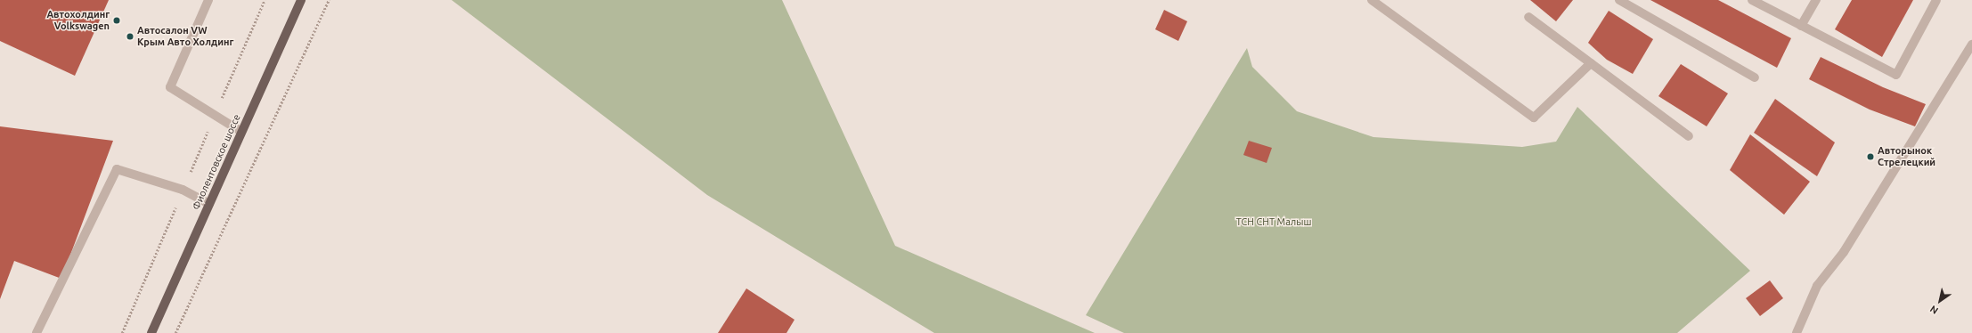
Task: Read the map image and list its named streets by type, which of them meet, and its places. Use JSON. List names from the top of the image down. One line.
{"streets":{"main road":["Фиолентовское шоссе"]},"parks":["ТСН СНТ Малыш"],"places":["Автохолдинг Volkswagen","Автосалон VW Крым Авто Холдинг","Авторынок Стрелецкий"],"north":"bottom left"}
